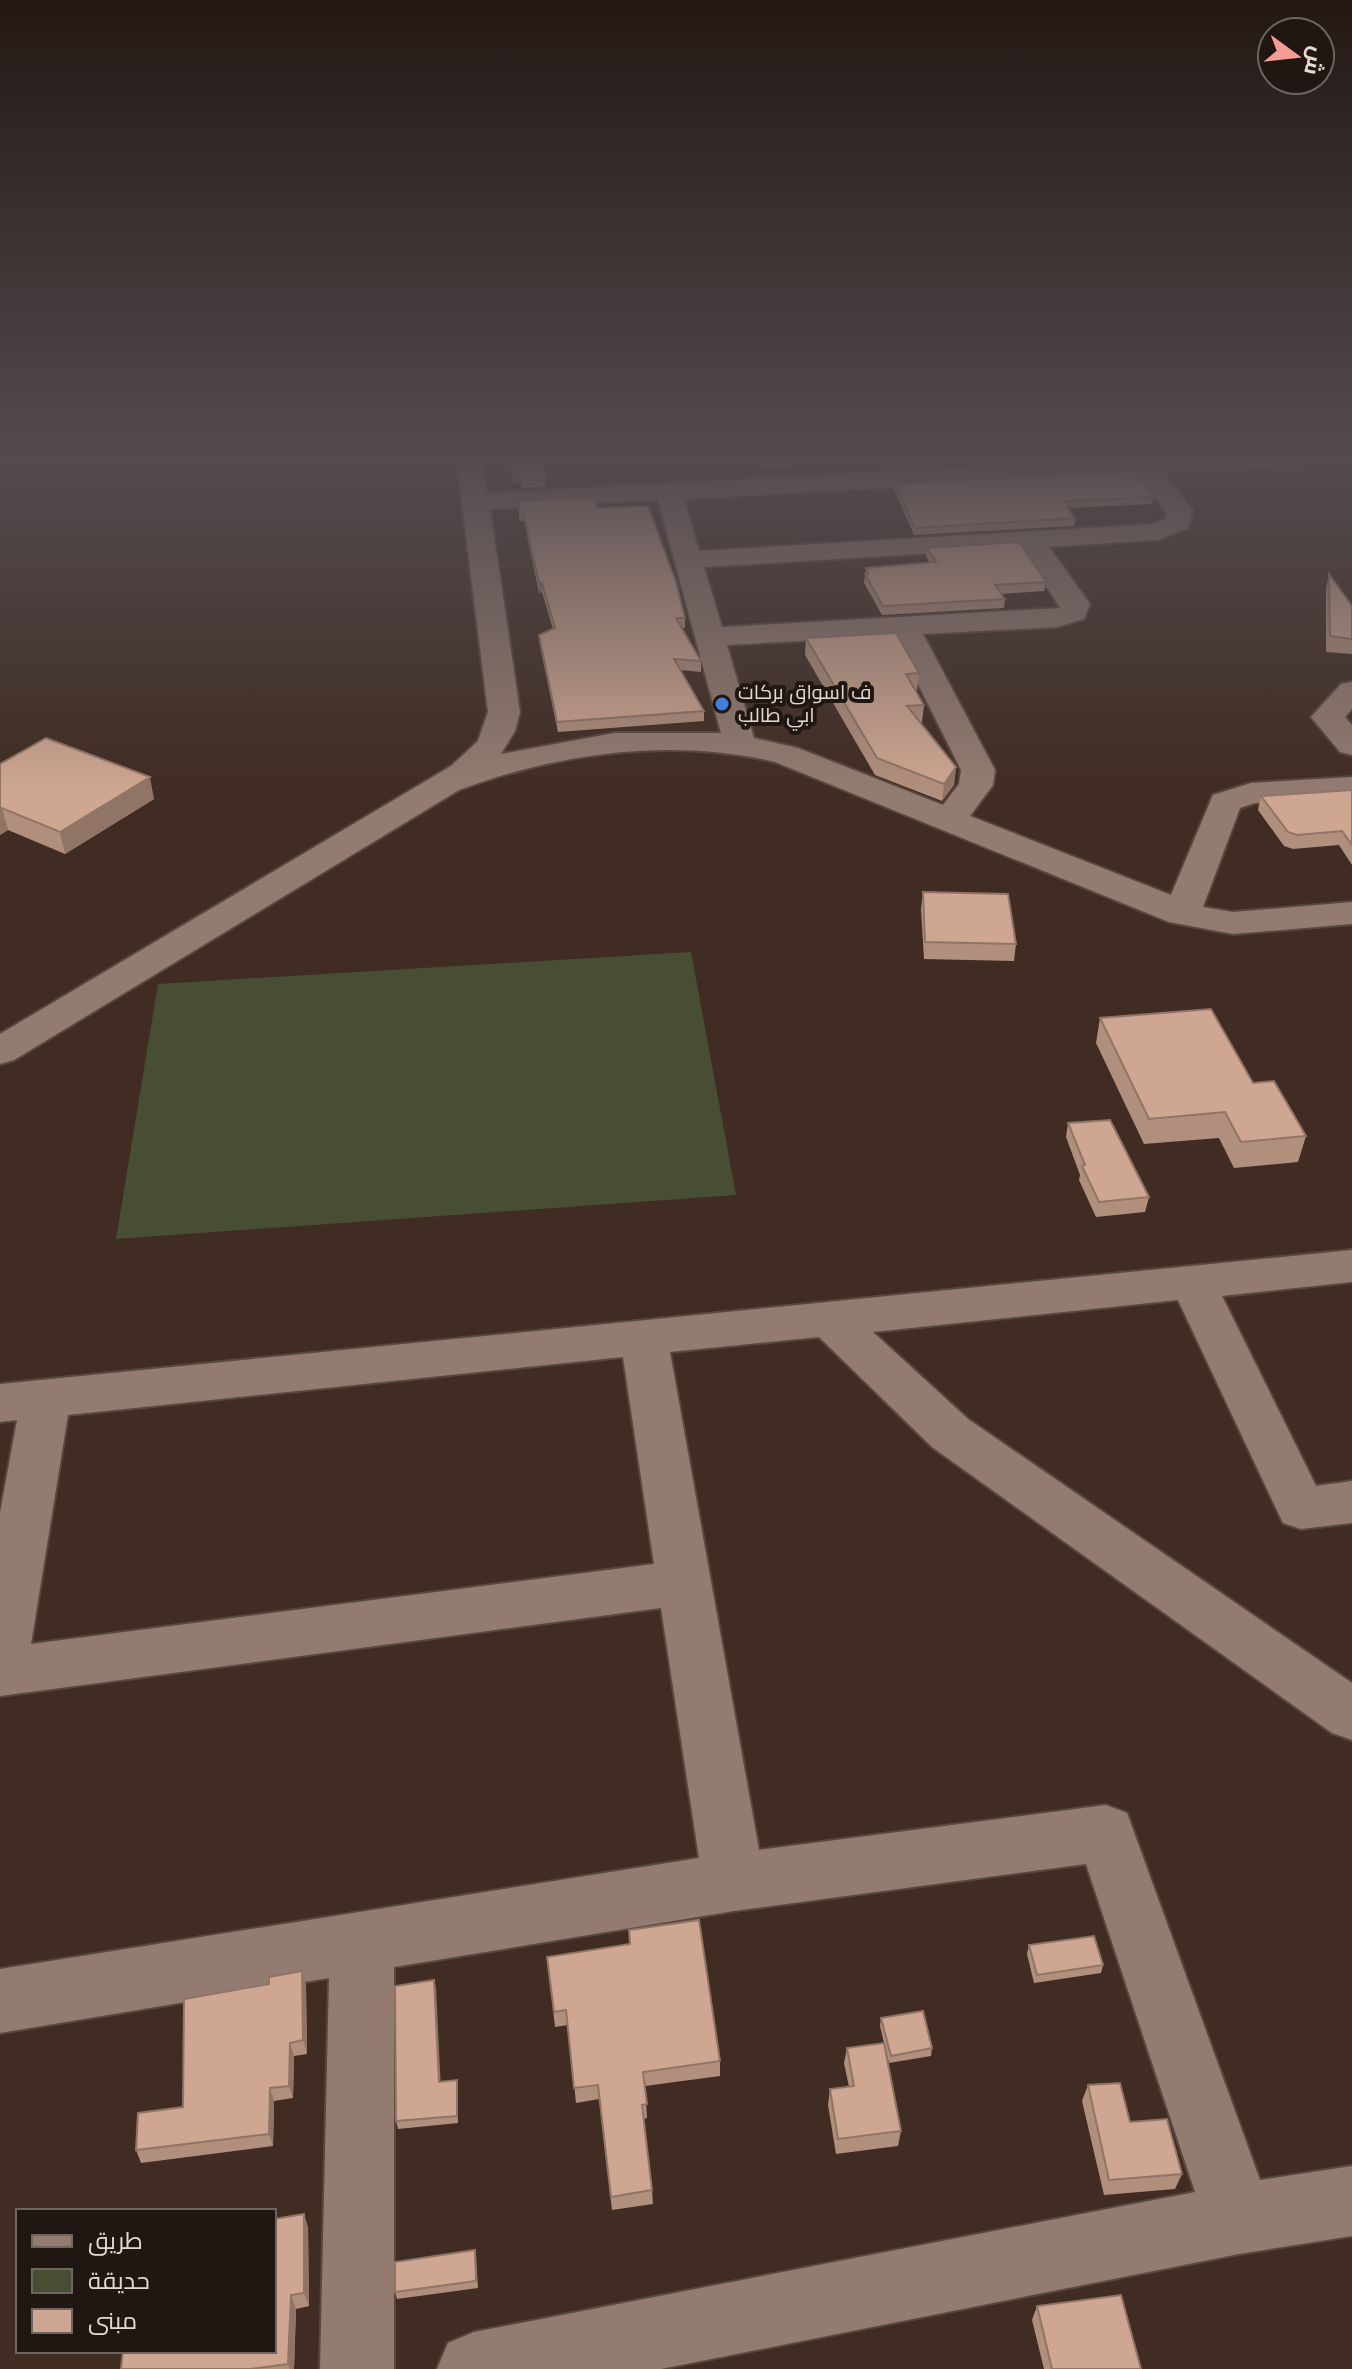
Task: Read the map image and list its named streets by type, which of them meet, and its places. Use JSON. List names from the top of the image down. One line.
{"places":["ف اسواق بركات ابي طالب"],"legend":["طريق","حديقة","مبنى"],"north":"right"}
